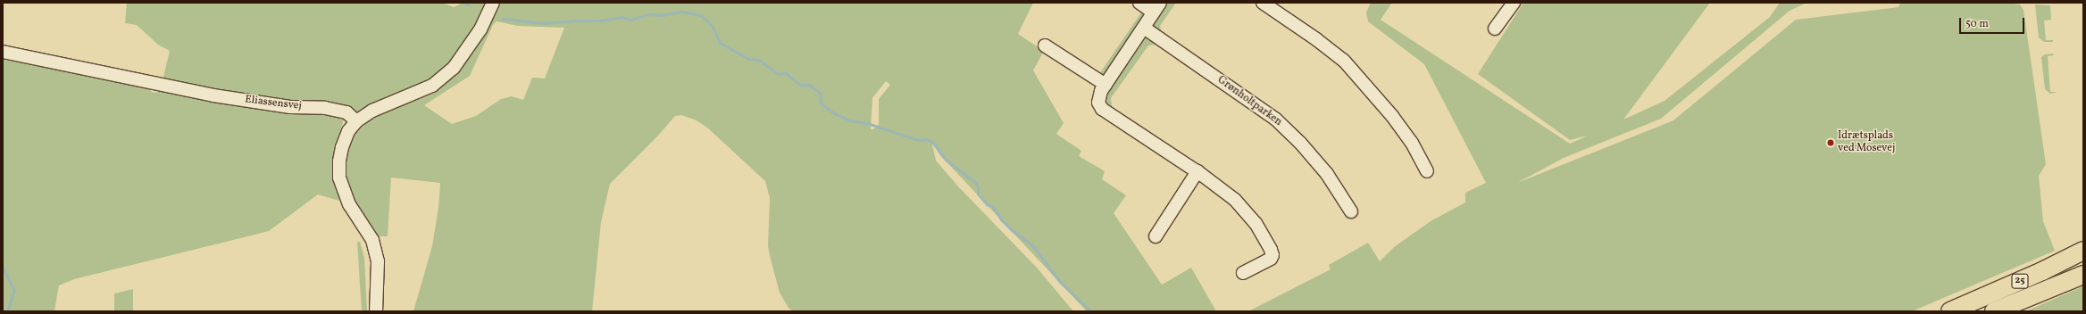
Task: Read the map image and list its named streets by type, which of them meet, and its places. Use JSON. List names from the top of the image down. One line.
{"streets":{"highway":["25"],"street":["Grønholtparken","Eliassensvej"]},"places":["Idrætsplads ved Mosevej"],"scale_bar":"50 m"}
